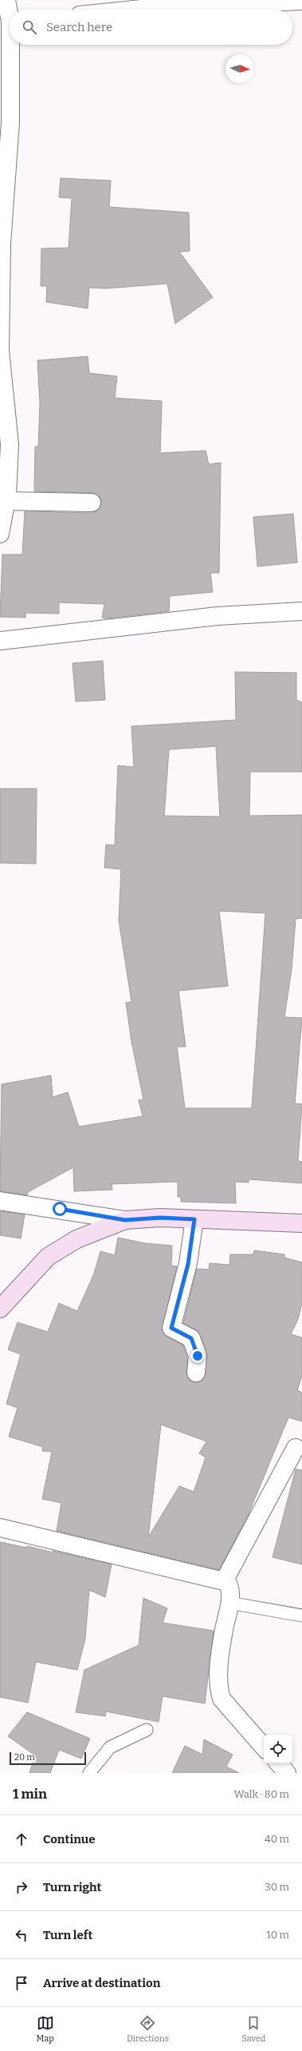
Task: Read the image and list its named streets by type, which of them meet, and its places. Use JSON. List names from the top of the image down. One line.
{"scale_bar":"20 m","north":"right","page":{"search":"Search here","scale":"20 m","heading":["1 min","Walk · 80 m"],"list":[["Continue","40 m"],["Turn right","30 m"],["Turn left","10 m"],"Arrive at destination"],"nav":["Map","Directions","Saved"]}}
